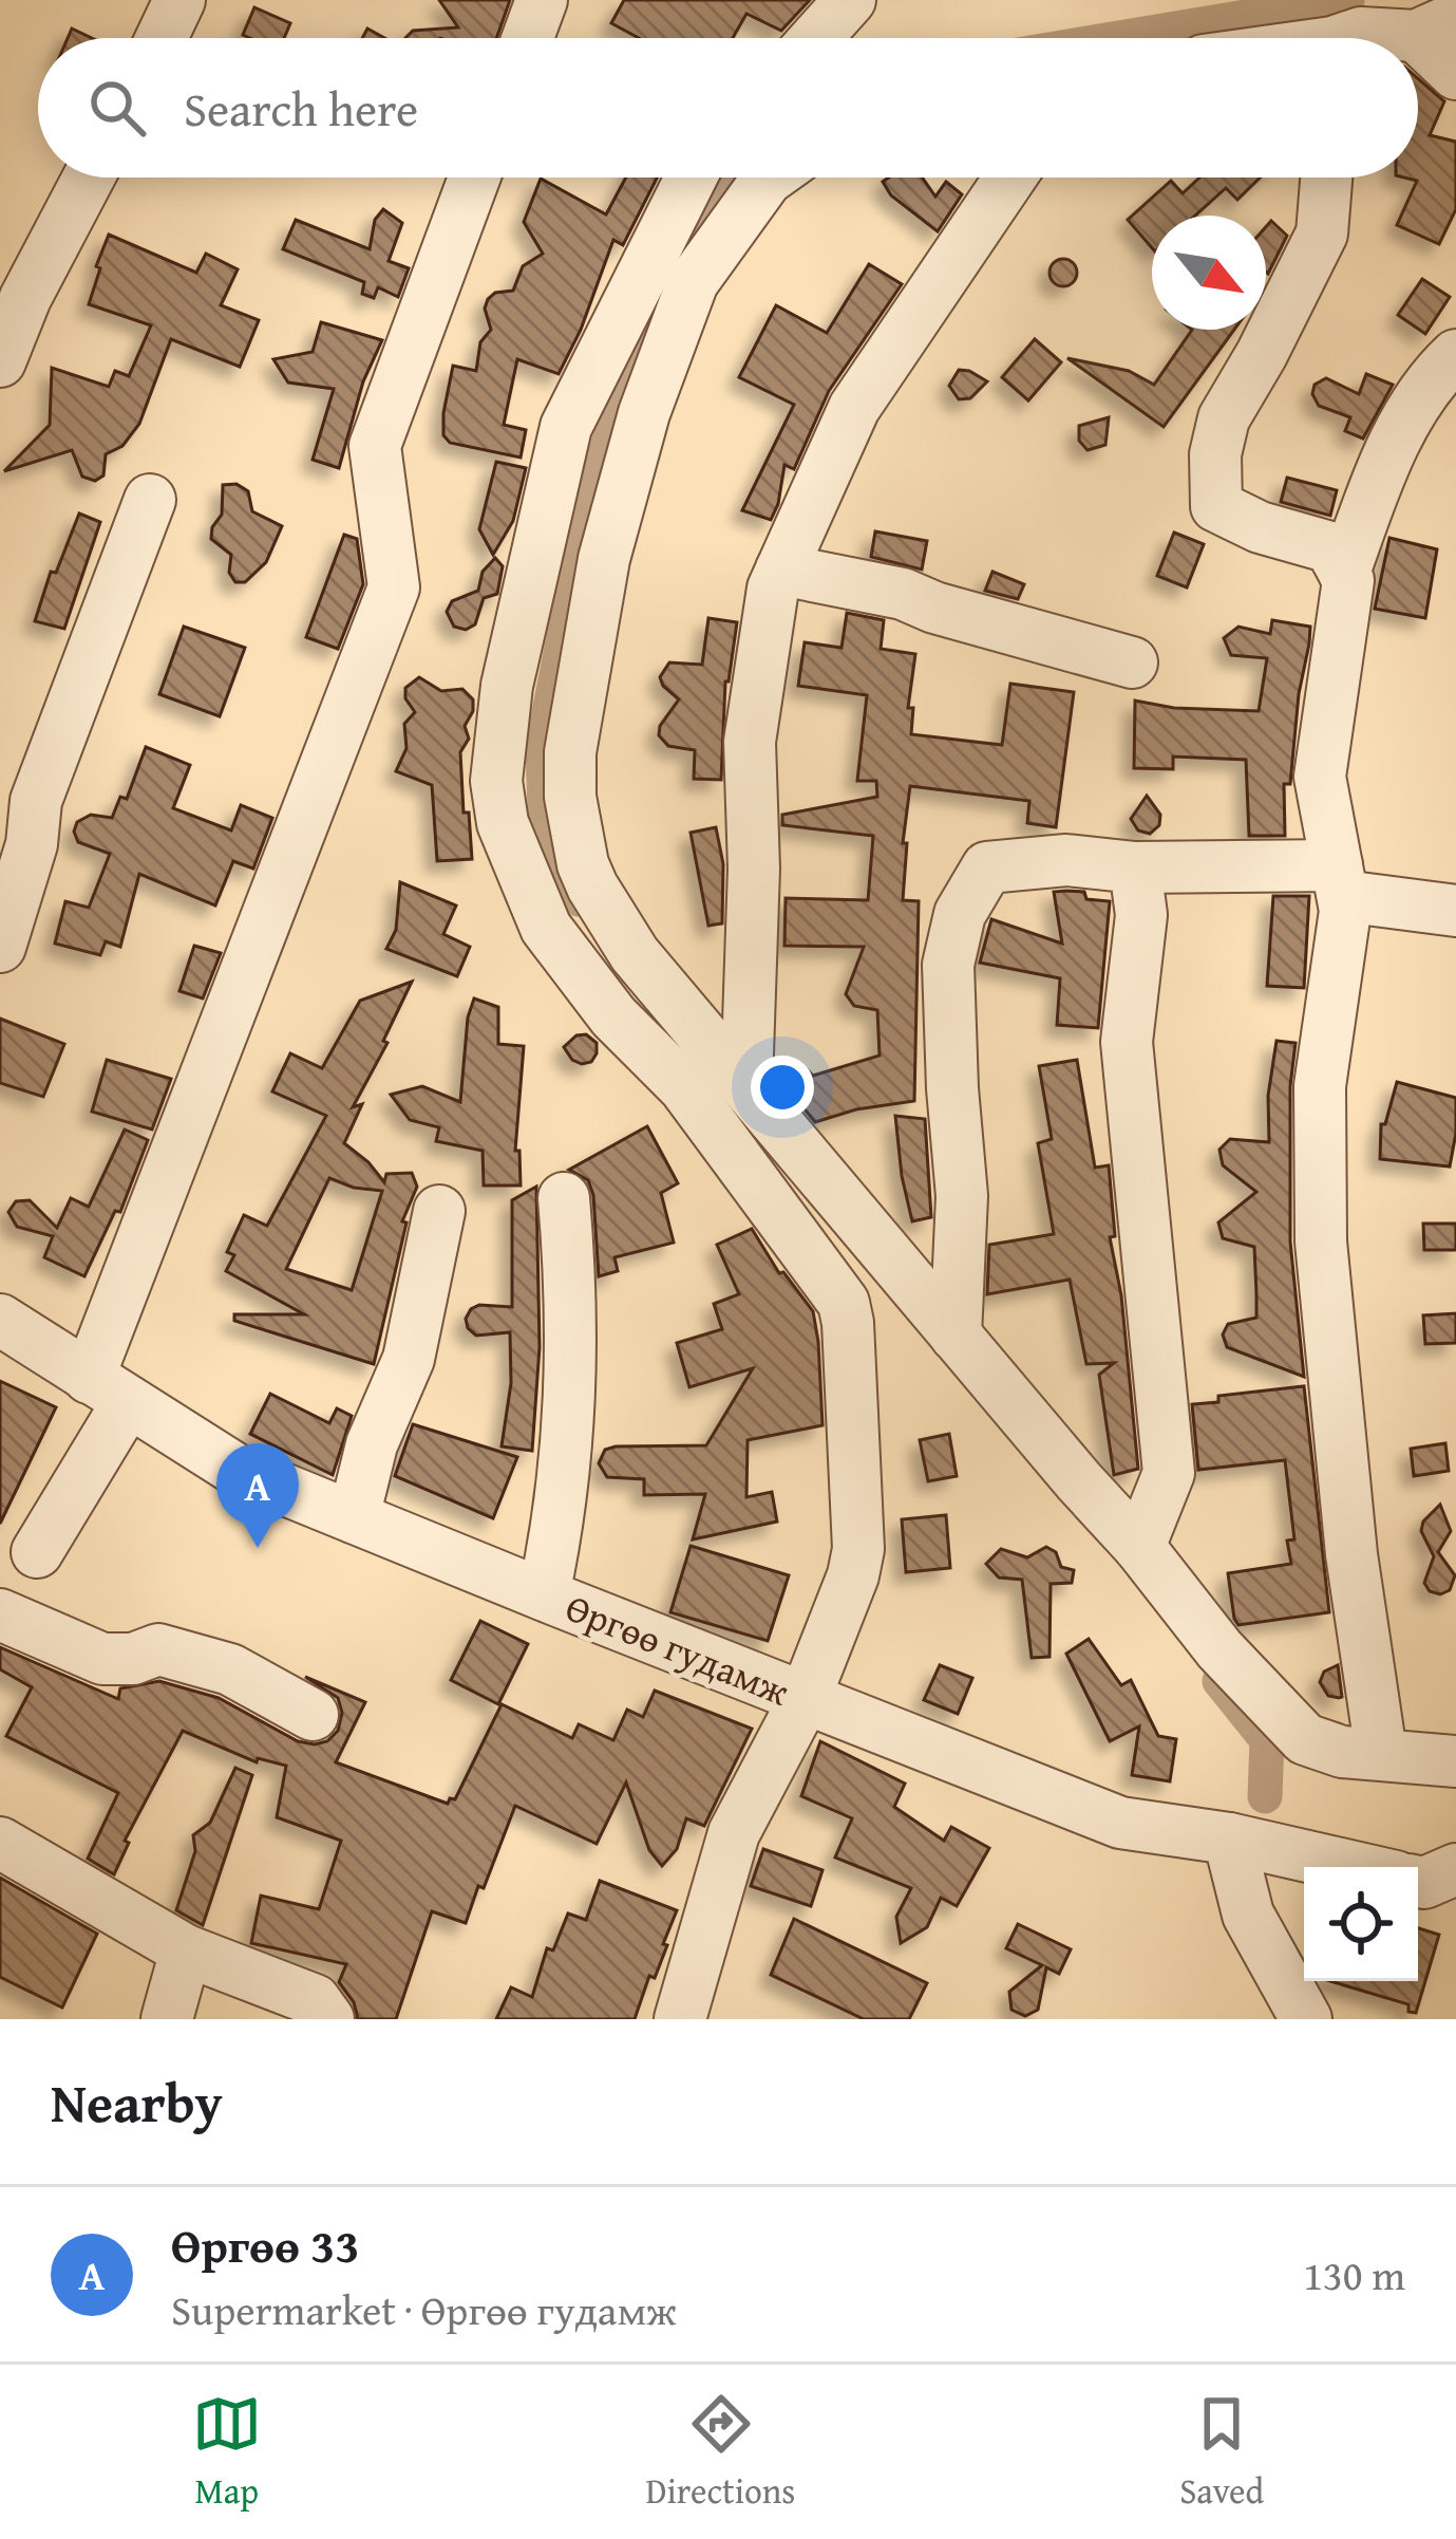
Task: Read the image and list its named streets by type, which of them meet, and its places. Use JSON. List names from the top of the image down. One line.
{"streets":{"street":["Өргөө гудамж"]},"north":"bottom right","page":{"search":"Search here","pins":"A","heading":"Nearby","list":[{"mark":"A","name":"Өргөө 33","note":"Supermarket · Өргөө гудамж","value":"130 m"}],"nav":["Map","Directions","Saved"]}}
